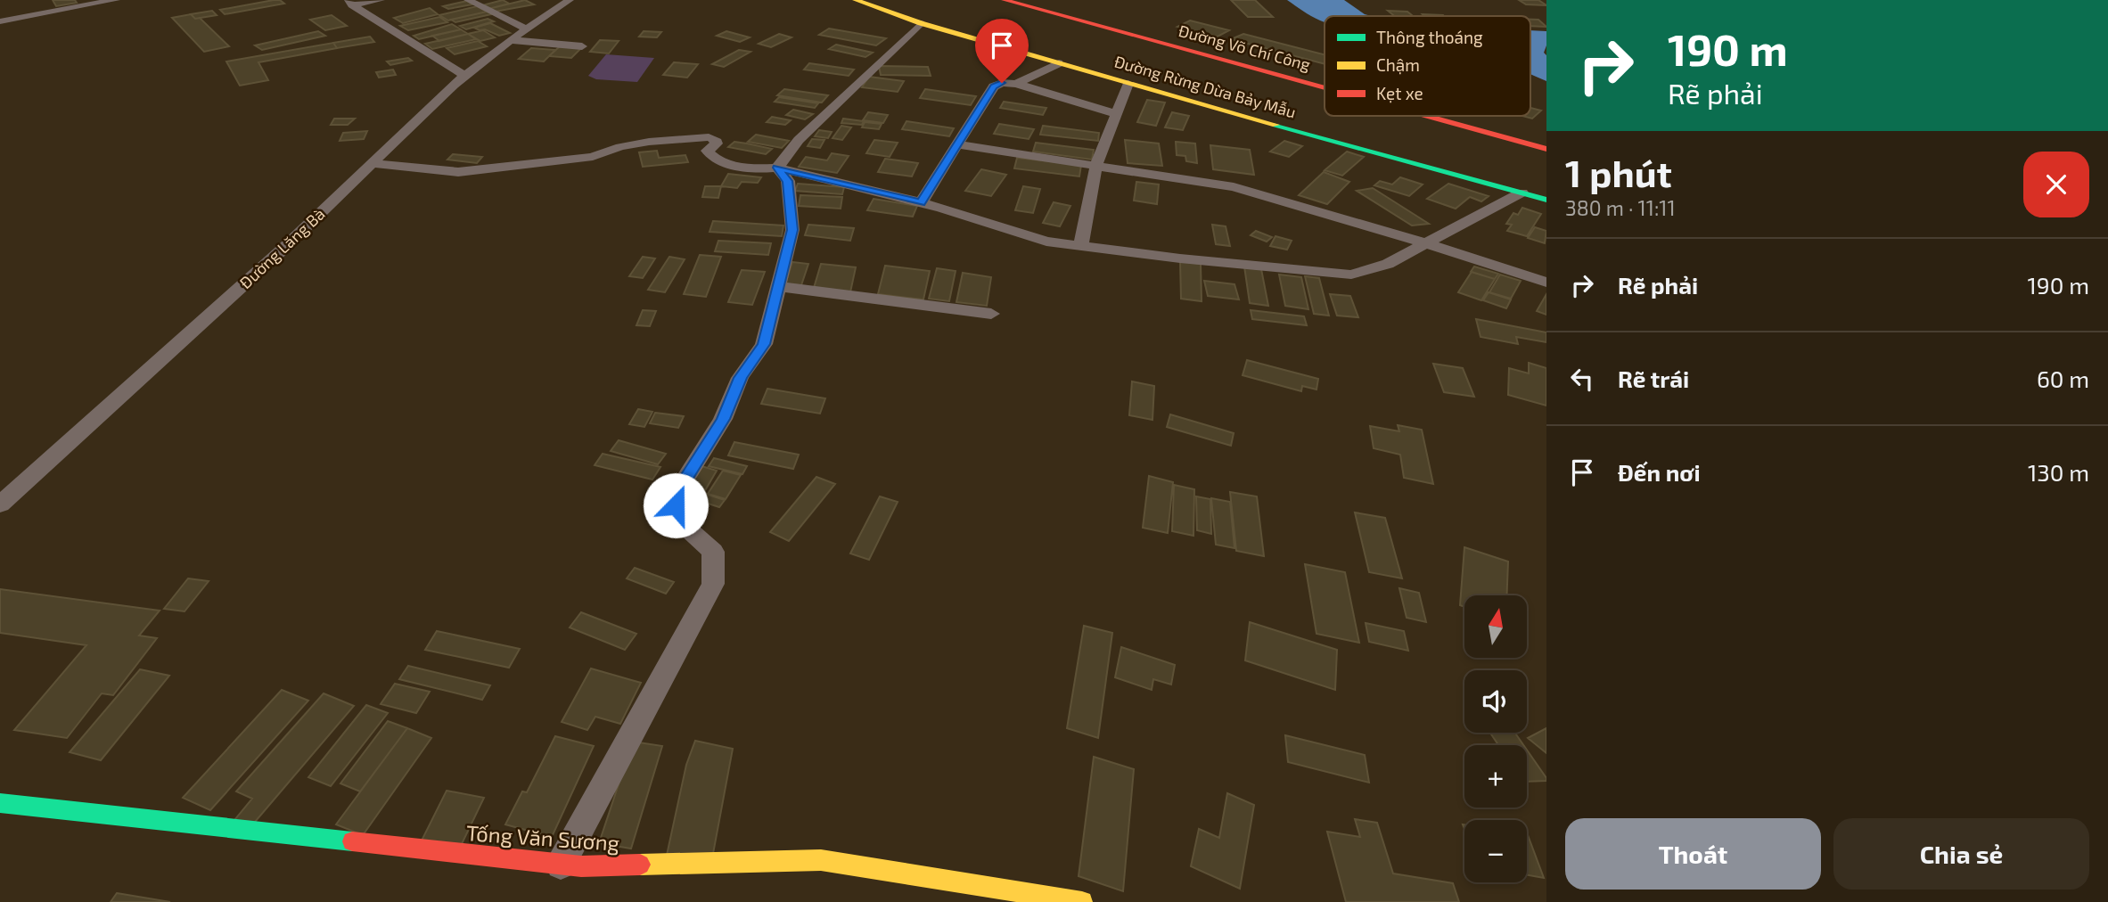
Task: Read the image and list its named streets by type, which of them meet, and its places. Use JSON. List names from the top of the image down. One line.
{"streets":{"street":["Đường Võ Chí Công","Đường Rừng Dừa Bảy Mẫu","Đường Lăng Bà","Tống Văn Sương"]},"legend":["Thông thoáng","Chậm","Kẹt xe"],"north":"top","page":{"turn":["190 m","Rẽ phải"],"heading":["1 phút","380 m · 11:11"],"list":[{"name":"Rẽ phải","value":"190 m"},{"name":"Rẽ trái","value":"60 m"},{"name":"Đến nơi","value":"130 m"}],"map_buttons":["+","−"],"buttons":["Thoát","Chia sẻ"]}}
